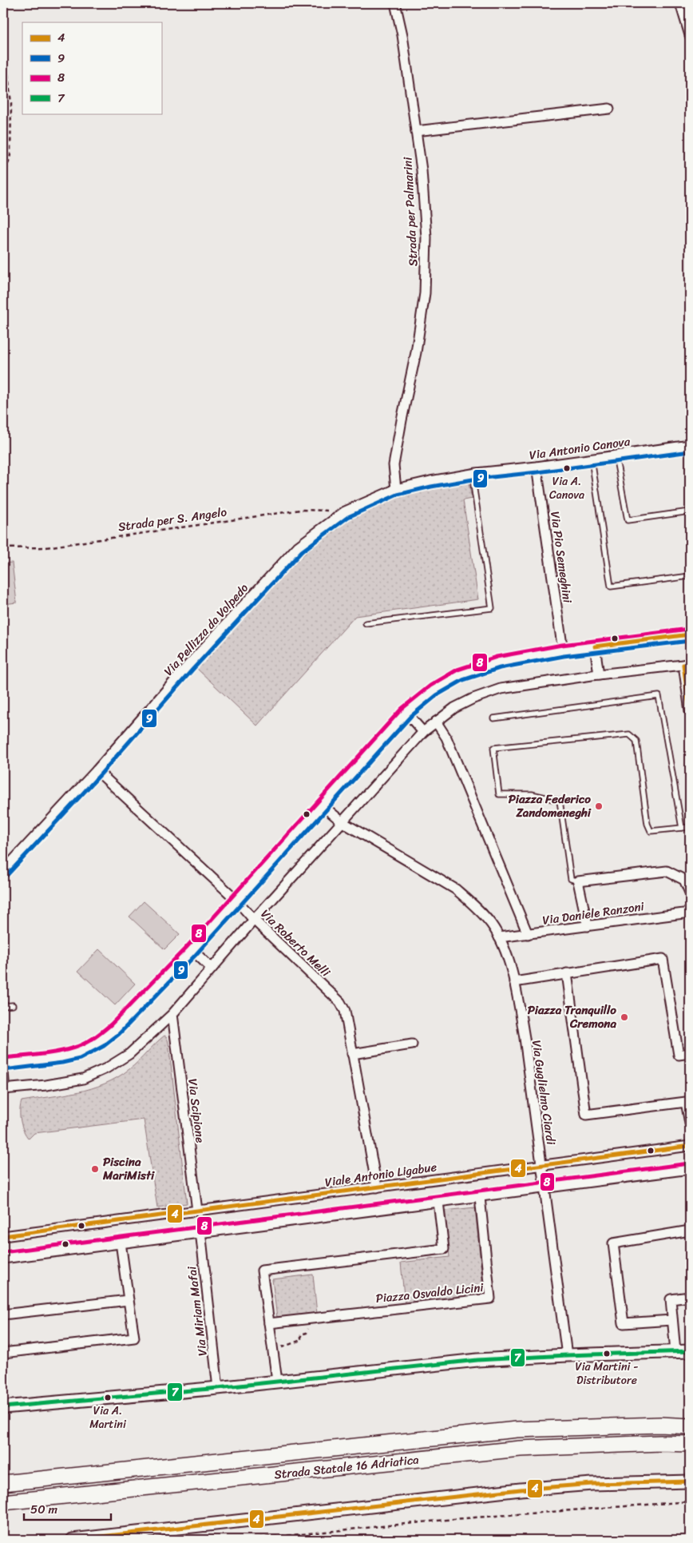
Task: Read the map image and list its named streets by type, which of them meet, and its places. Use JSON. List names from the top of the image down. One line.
{"streets":{"highway":["Strada Statale 16 Adriatica"],"street":["Strada per Palmarini","Via Antonio Canova","Via Pio Semeghini","Via Pellizza da Volpedo","Via Daniele Ranzoni","Via Roberto Melli","Via Guglielmo Ciardi","Via Scipione","Viale Antonio Ligabue","Piazza Osvaldo Licini","Via Miriam Mafai"],"path":["Strada per S. Angelo"]},"crossings":[["Strada per Palmarini","Via Pellizza da Volpedo"],["Via Antonio Canova","Via Pio Semeghini"],["Via Antonio Canova","Via Pellizza da Volpedo"],["Strada per S. Angelo","Via Pellizza da Volpedo"],["Via Pellizza da Volpedo","Via Roberto Melli"],["Via Daniele Ranzoni","Via Guglielmo Ciardi"],["Via Roberto Melli","Viale Antonio Ligabue"],["Via Guglielmo Ciardi","Viale Antonio Ligabue"],["Via Scipione","Viale Antonio Ligabue"]],"places":["Via A. Canova","Piazza Federico Zandomeneghi","Piazza Tranquillo Cremona","Piscina MariMisti","Via Martini - Distributore","Via A. Martini"],"lines":["transit line 9","transit line 8","transit line 4","transit line 7"],"legend":["4","9","8","7"],"scale_bar":"50 m"}
